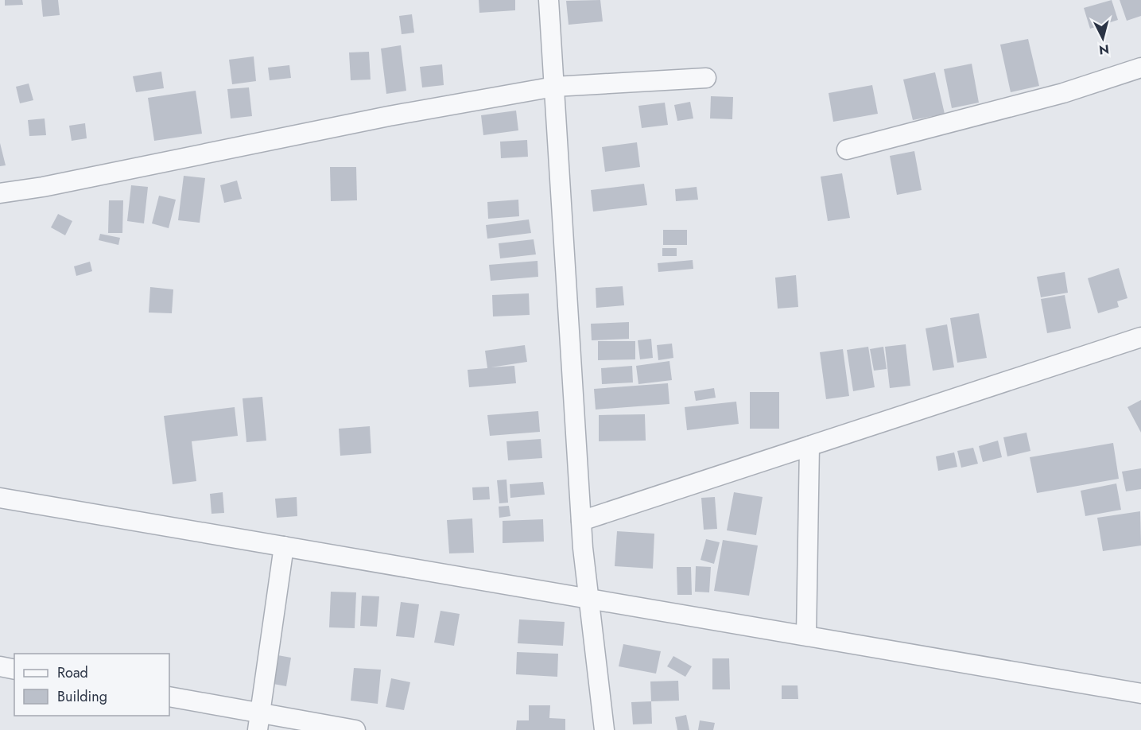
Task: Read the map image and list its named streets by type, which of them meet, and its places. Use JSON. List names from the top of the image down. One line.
{"legend":["Road","Building"],"north":"bottom"}
